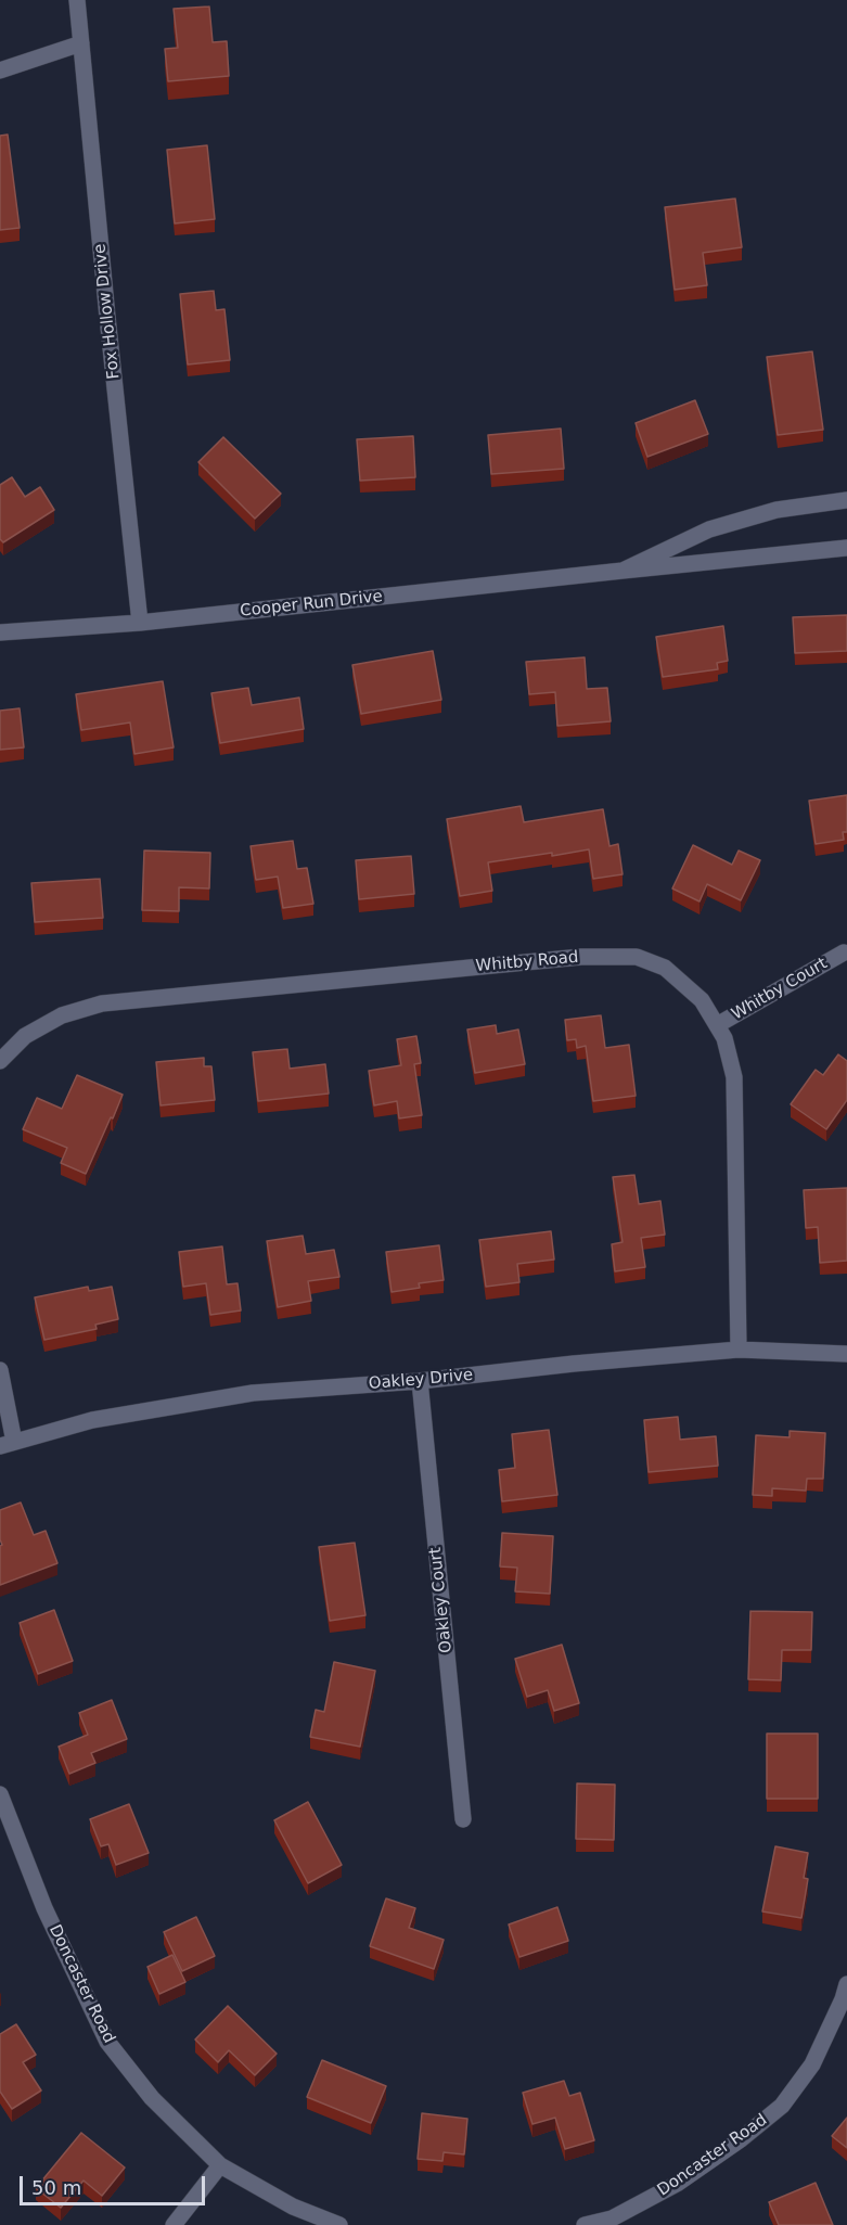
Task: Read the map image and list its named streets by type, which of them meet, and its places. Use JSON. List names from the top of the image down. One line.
{"streets":{"street":["Fox Hollow Drive","Cooper Run Drive","Whitby Road","Whitby Court","Oakley Drive","Oakley Court","Doncaster Road"]},"crossings":[["Fox Hollow Drive","Cooper Run Drive"],["Whitby Road","Whitby Court"],["Whitby Road","Oakley Drive"],["Oakley Drive","Oakley Court"]],"scale_bar":"50 m"}
